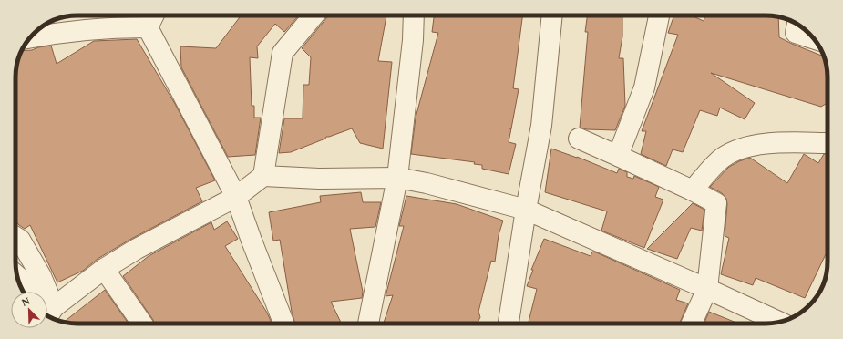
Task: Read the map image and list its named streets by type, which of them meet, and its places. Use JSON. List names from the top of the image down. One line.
{"north":"top left"}
